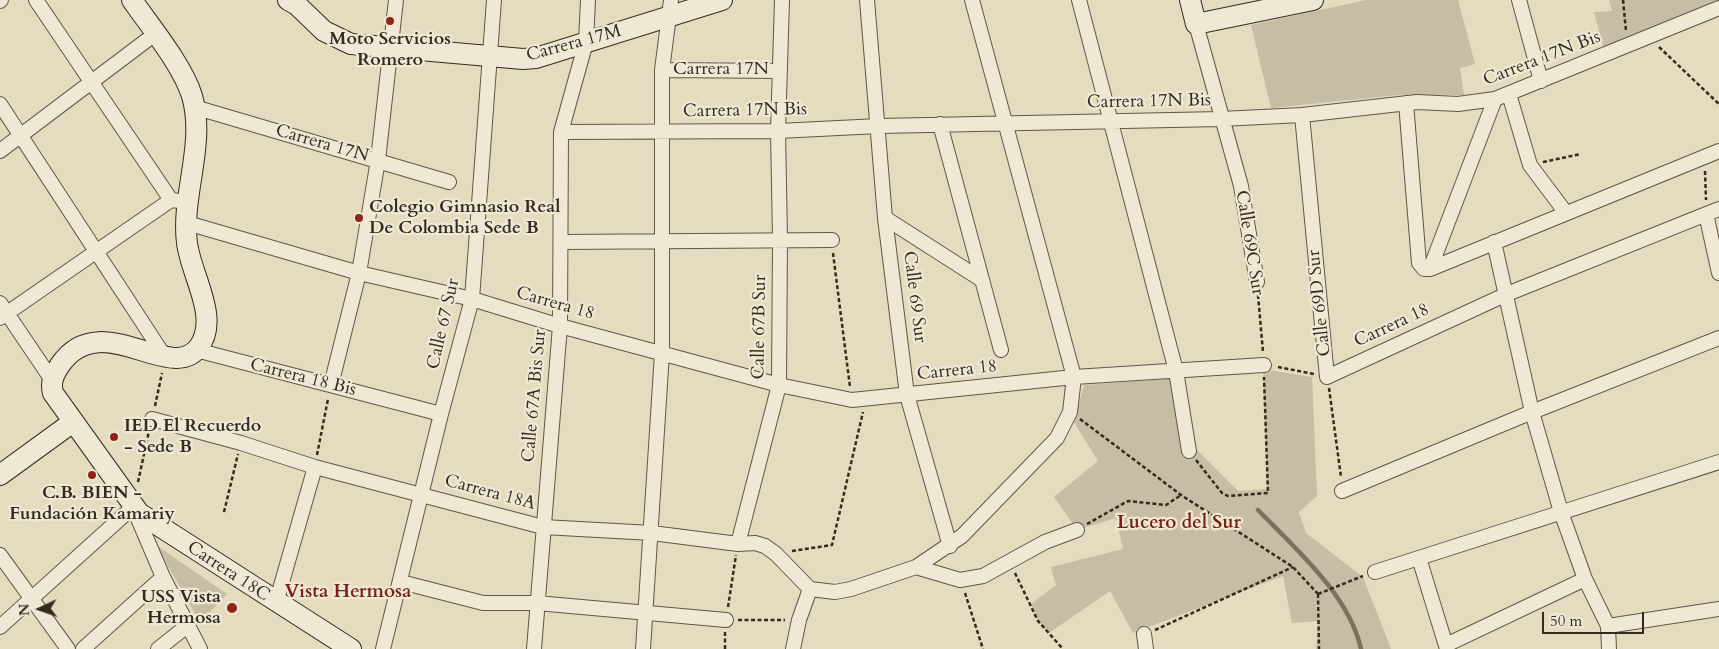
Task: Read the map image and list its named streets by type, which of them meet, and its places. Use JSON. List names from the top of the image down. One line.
{"streets":{"street":["Carrera 17M","Carrera 17N Bis","Carrera 17N","Calle 69C Sur","Calle 69 Sur","Calle 69D Sur","Carrera 18","Calle 67 Sur","Calle 67B Sur","Carrera 18 Bis","Calle 67A Bis Sur","Carrera 18A","Carrera 18C"]},"crossings":[["Carrera 17M","Calle 67 Sur"],["Carrera 17M","Calle 67A Bis Sur"],["Carrera 17N Bis","Calle 69C Sur"],["Carrera 17N Bis","Calle 69 Sur"],["Carrera 17N Bis","Calle 69D Sur"],["Carrera 17N Bis","Calle 67B Sur"],["Carrera 17N Bis","Calle 67A Bis Sur"],["Carrera 17N","Calle 67B Sur"],["Calle 69C Sur","Carrera 18"],["Calle 69 Sur","Carrera 18"],["Calle 69D Sur","Carrera 18"],["Carrera 18","Calle 67 Sur"],["Carrera 18","Calle 67B Sur"],["Carrera 18","Calle 67A Bis Sur"],["Calle 67 Sur","Carrera 18 Bis"],["Calle 67 Sur","Carrera 18A"],["Calle 67B Sur","Carrera 18A"],["Calle 67A Bis Sur","Carrera 18A"]],"districts":["Lucero del Sur","Vista Hermosa"],"places":["Moto Servicios Romero","Colegio Gimnasio Real De Colombia Sede B","IED El Recuerdo - Sede B","C.B. BIEN - Fundación Kamariy","USS Vista Hermosa"],"scale_bar":"50 m","north":"left"}
